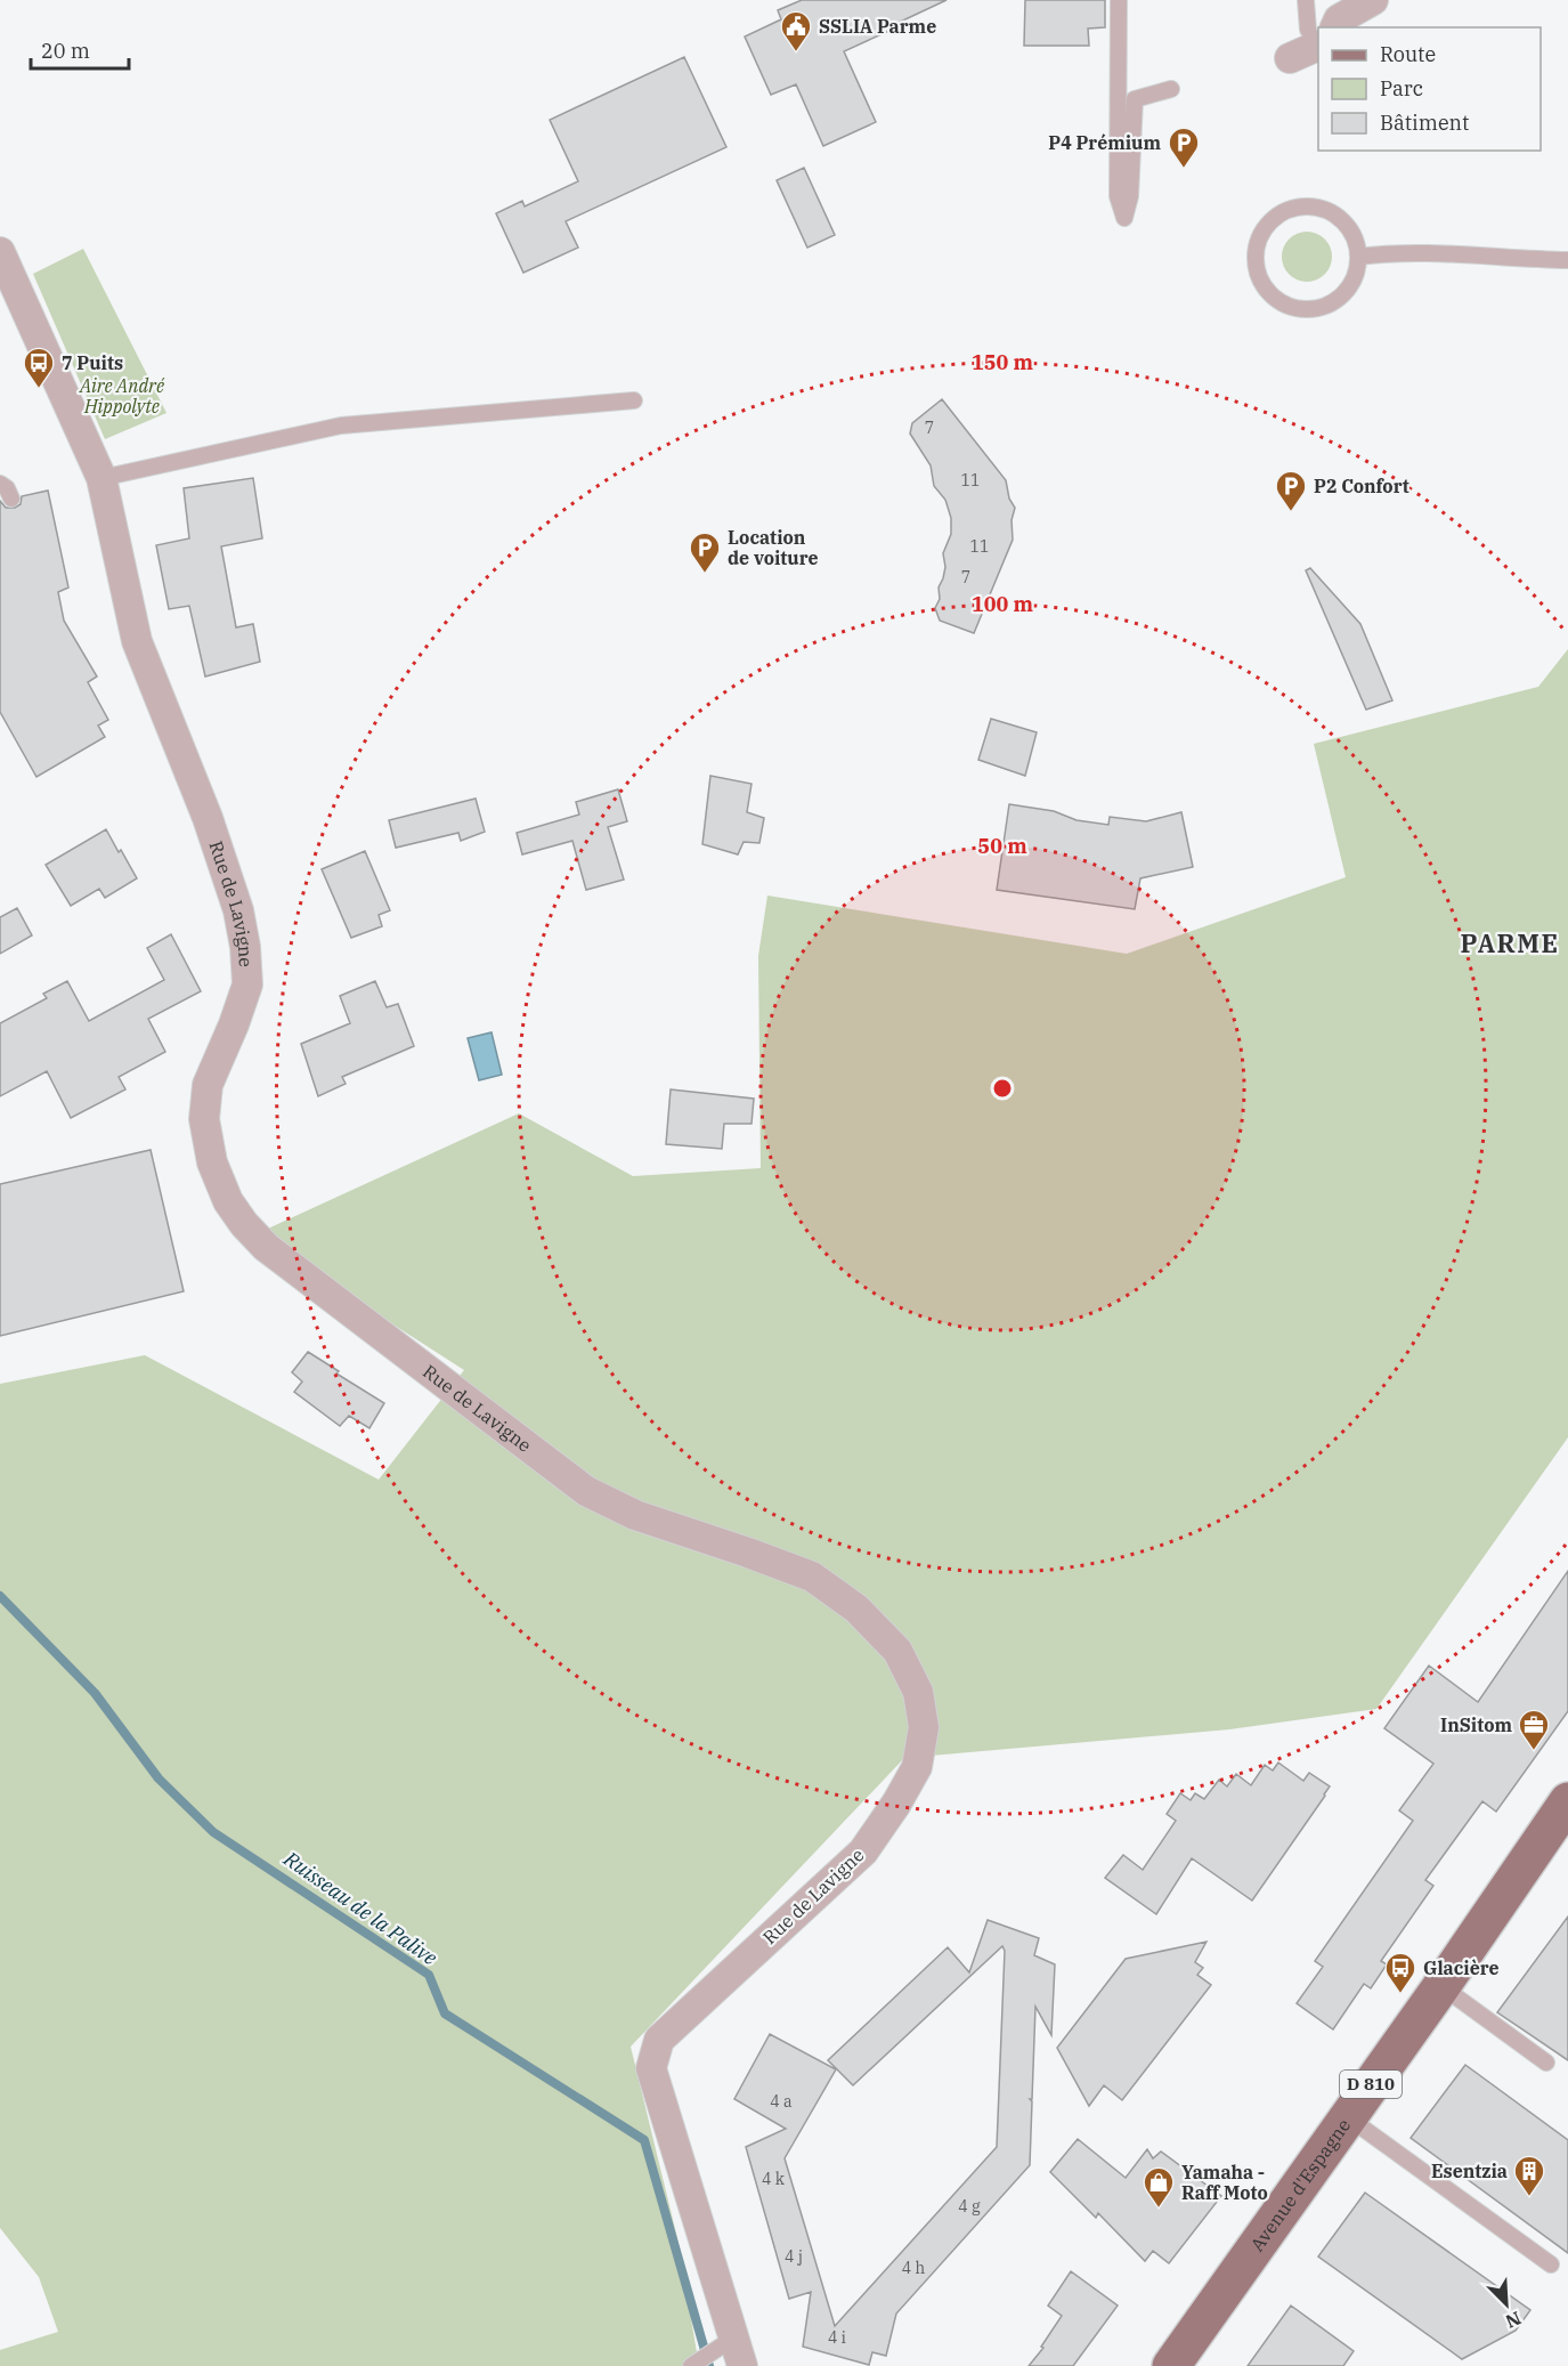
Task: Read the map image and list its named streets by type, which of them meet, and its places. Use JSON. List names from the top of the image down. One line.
{"streets":{"main road":["D 810","Avenue d'Espagne"],"street":["Rue de Lavigne"]},"districts":["PARME"],"water":["Ruisseau de la Palive"],"parks":["Aire André Hippolyte"],"places":{"public building":["SSLIA Parme"],"parking":["P4 Prémium","P2 Confort","Location de voiture"],"bus stop":["7 Puits","Glacière"],"office":["InSitom"],"building":["Esentzia"],"shop":["Yamaha - Raff Moto"]},"house_numbers":["7","11","11","7","4 a","4 k","4 g","4 j","4 h","4 i"],"legend":["Route","Parc","Bâtiment"],"scale_bar":"20 m","north":"bottom right","rings":["150 m","100 m","50 m"]}
